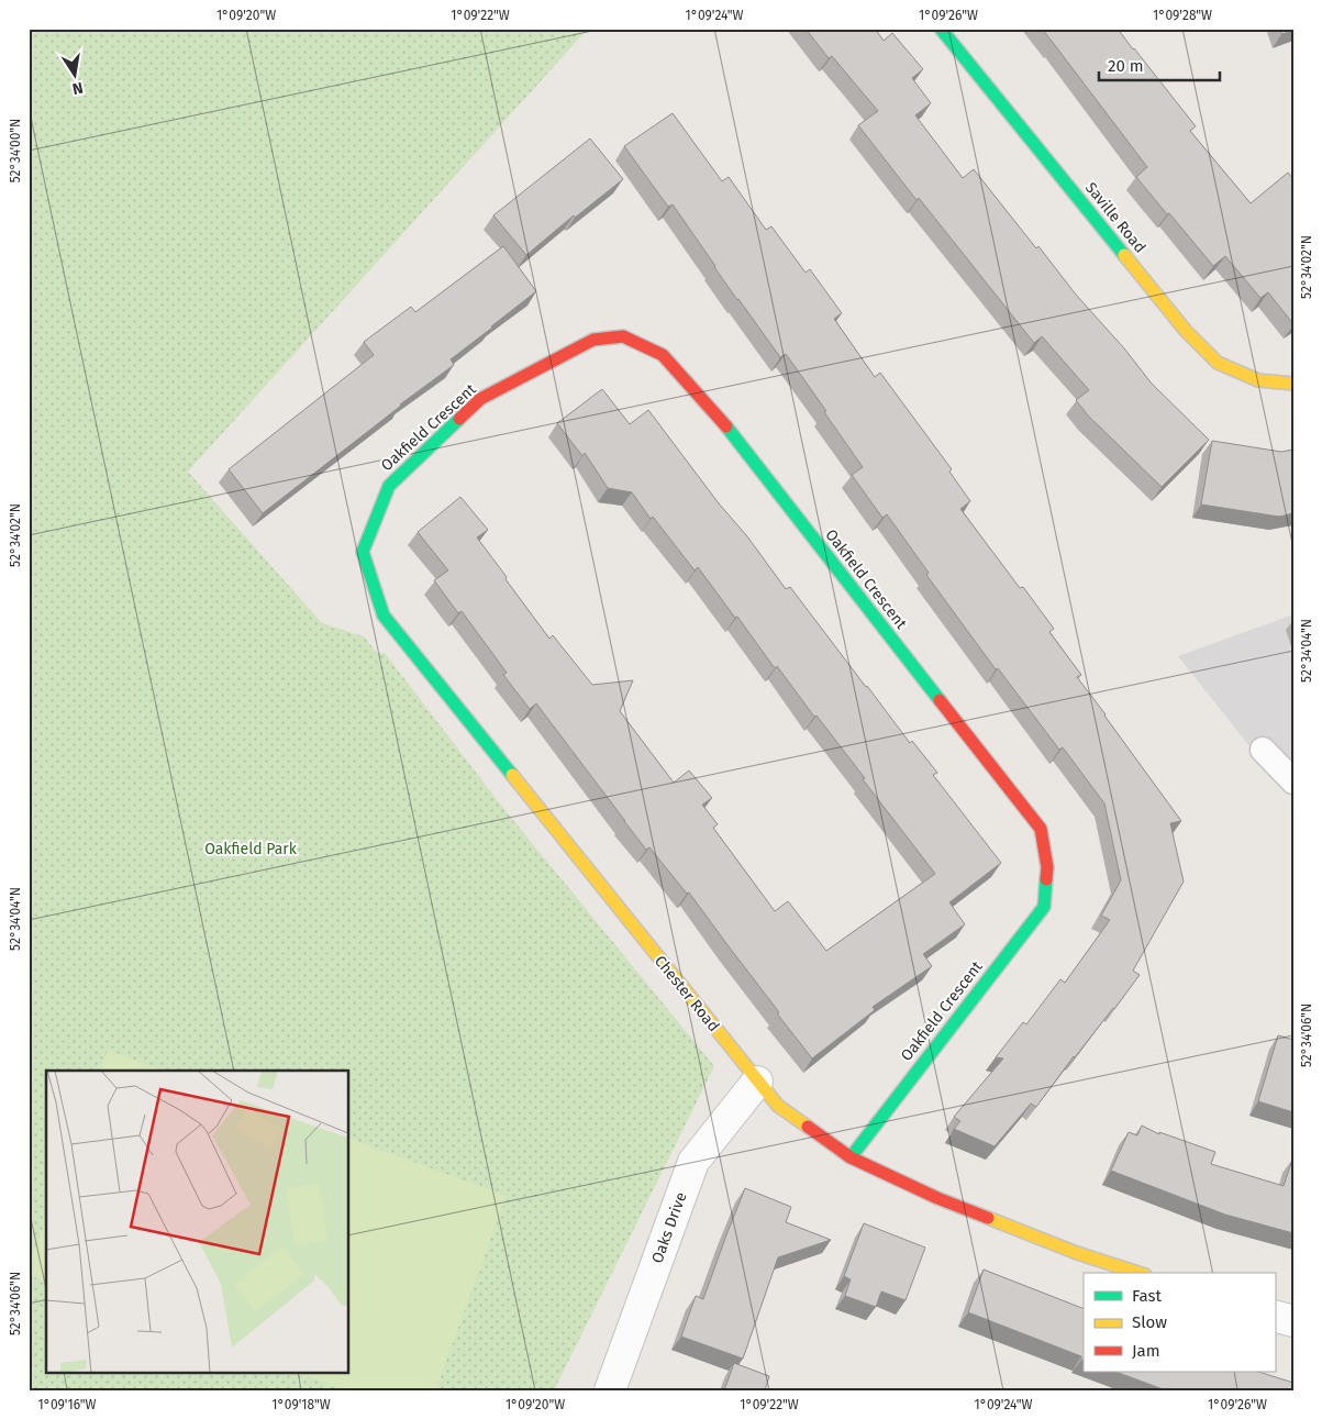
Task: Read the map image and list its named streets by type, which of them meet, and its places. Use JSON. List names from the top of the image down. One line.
{"streets":{"street":["Saville Road","Oakfield Crescent","Chester Road","Oaks Drive"]},"crossings":[["Oakfield Crescent","Chester Road"],["Chester Road","Oaks Drive"]],"parks":["Oakfield Park"],"legend":["Fast","Slow","Jam"],"scale_bar":"20 m","north":"bottom","coordinates":["1°09'20\"W","1°09'22\"W","1°09'24\"W","1°09'26\"W","1°09'28\"W","52°34'00\"N","52°34'02\"N","52°34'04\"N","52°34'06\"N","1°09'16\"W","1°09'18\"W"]}
